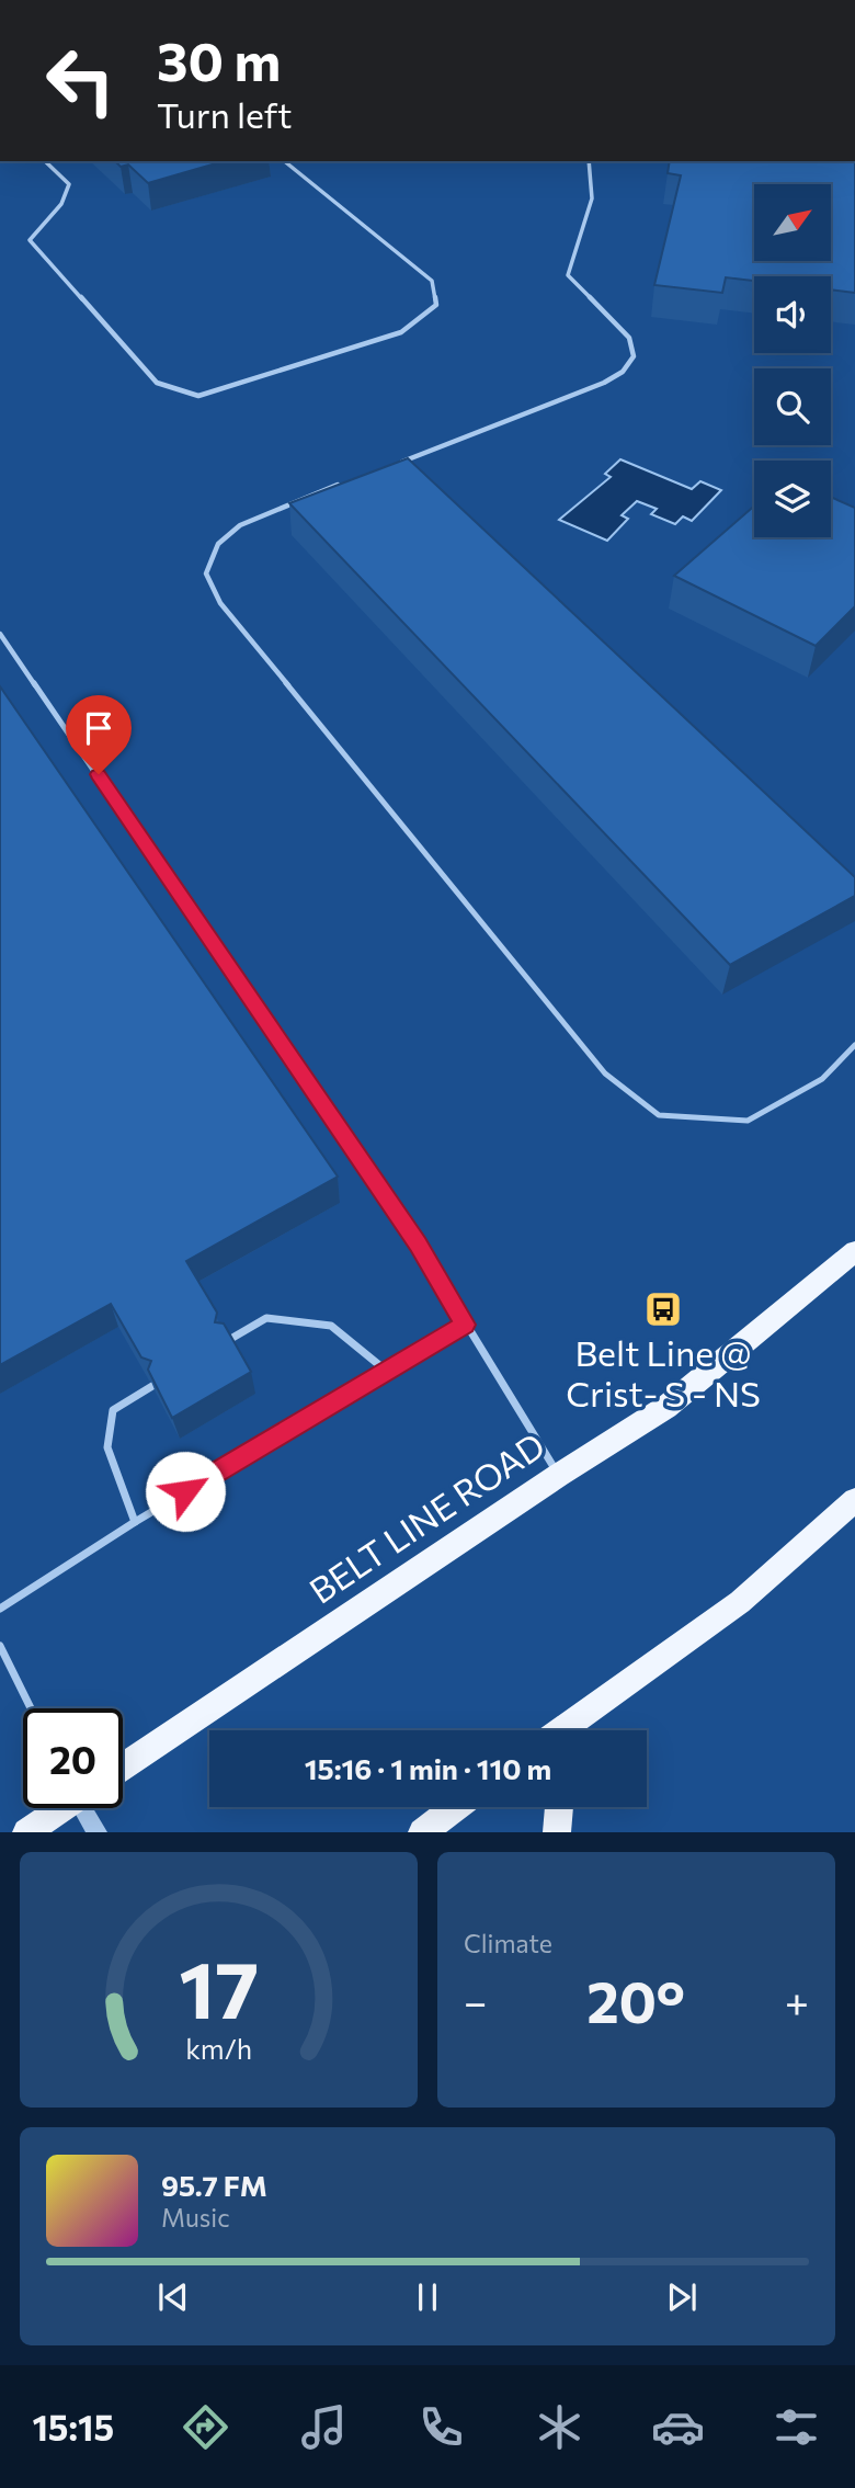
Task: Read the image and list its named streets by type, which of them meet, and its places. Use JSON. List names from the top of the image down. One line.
{"streets":{"main road":["BELT LINE ROAD"]},"places":{"bus stop":["Belt Line @ Crist- S - NS"]},"north":"top right","page":{"turn":["30 m","Turn left"],"limit":"20","trip":"15:16 · 1 min · 110 m","tile":"Climate","heat":["−","20°","+"],"song":["95.7 FM","Music"],"tabs":"15:15","gauge":["17","km/h"]}}
